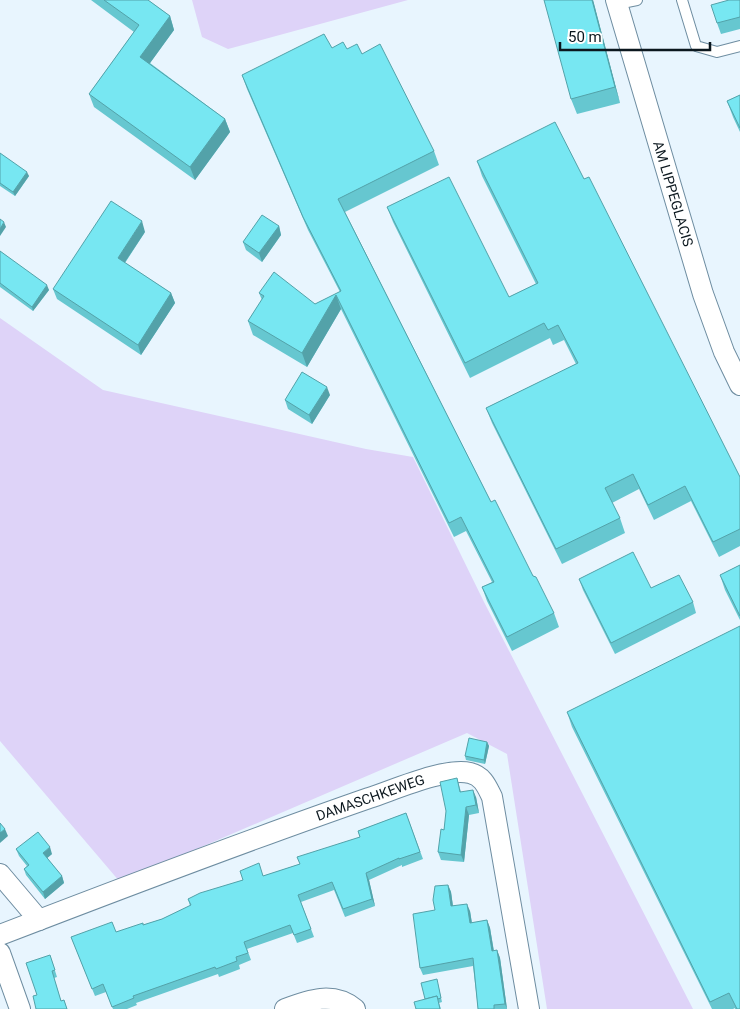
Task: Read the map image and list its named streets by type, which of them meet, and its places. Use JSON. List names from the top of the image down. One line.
{"streets":{"street":["AM LIPPEGLACIS","DAMASCHKEWEG"]},"scale_bar":"50 m"}
